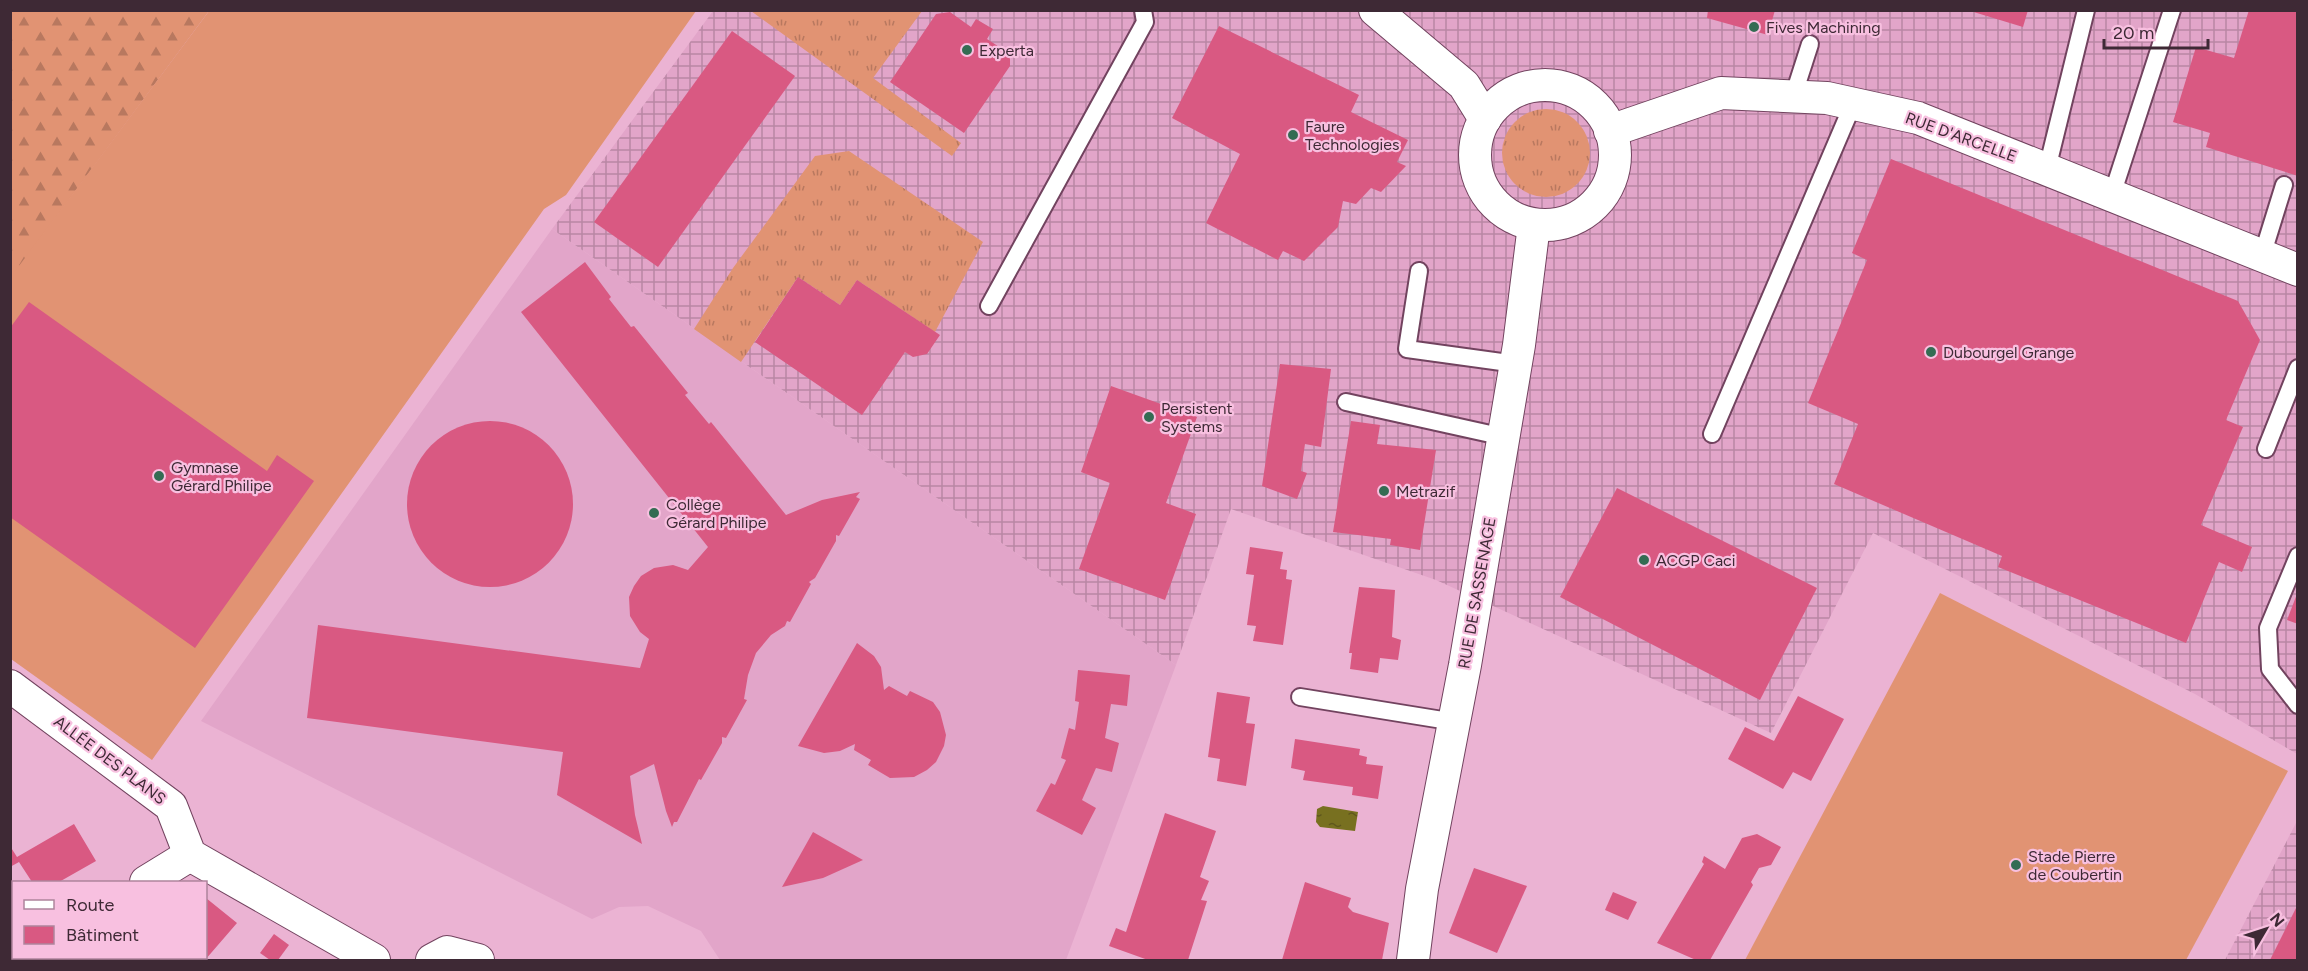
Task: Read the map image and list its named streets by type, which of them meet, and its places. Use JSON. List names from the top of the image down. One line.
{"streets":{"street":["RUE D'ARCELLE","RUE DE SASSENAGE","ALLÉE DES PLANS"]},"crossings":[["RUE D'ARCELLE","RUE DE SASSENAGE"]],"places":["Fives Machining","Experta","Faure Technologies","Dubourgel Grange","Persistent Systems","Gymnase Gérard Philipe","Metrazif","Collège Gérard Philipe","ACGP Caci","Stade Pierre de Coubertin"],"legend":["Route","Bâtiment"],"scale_bar":"20 m","north":"top right"}
